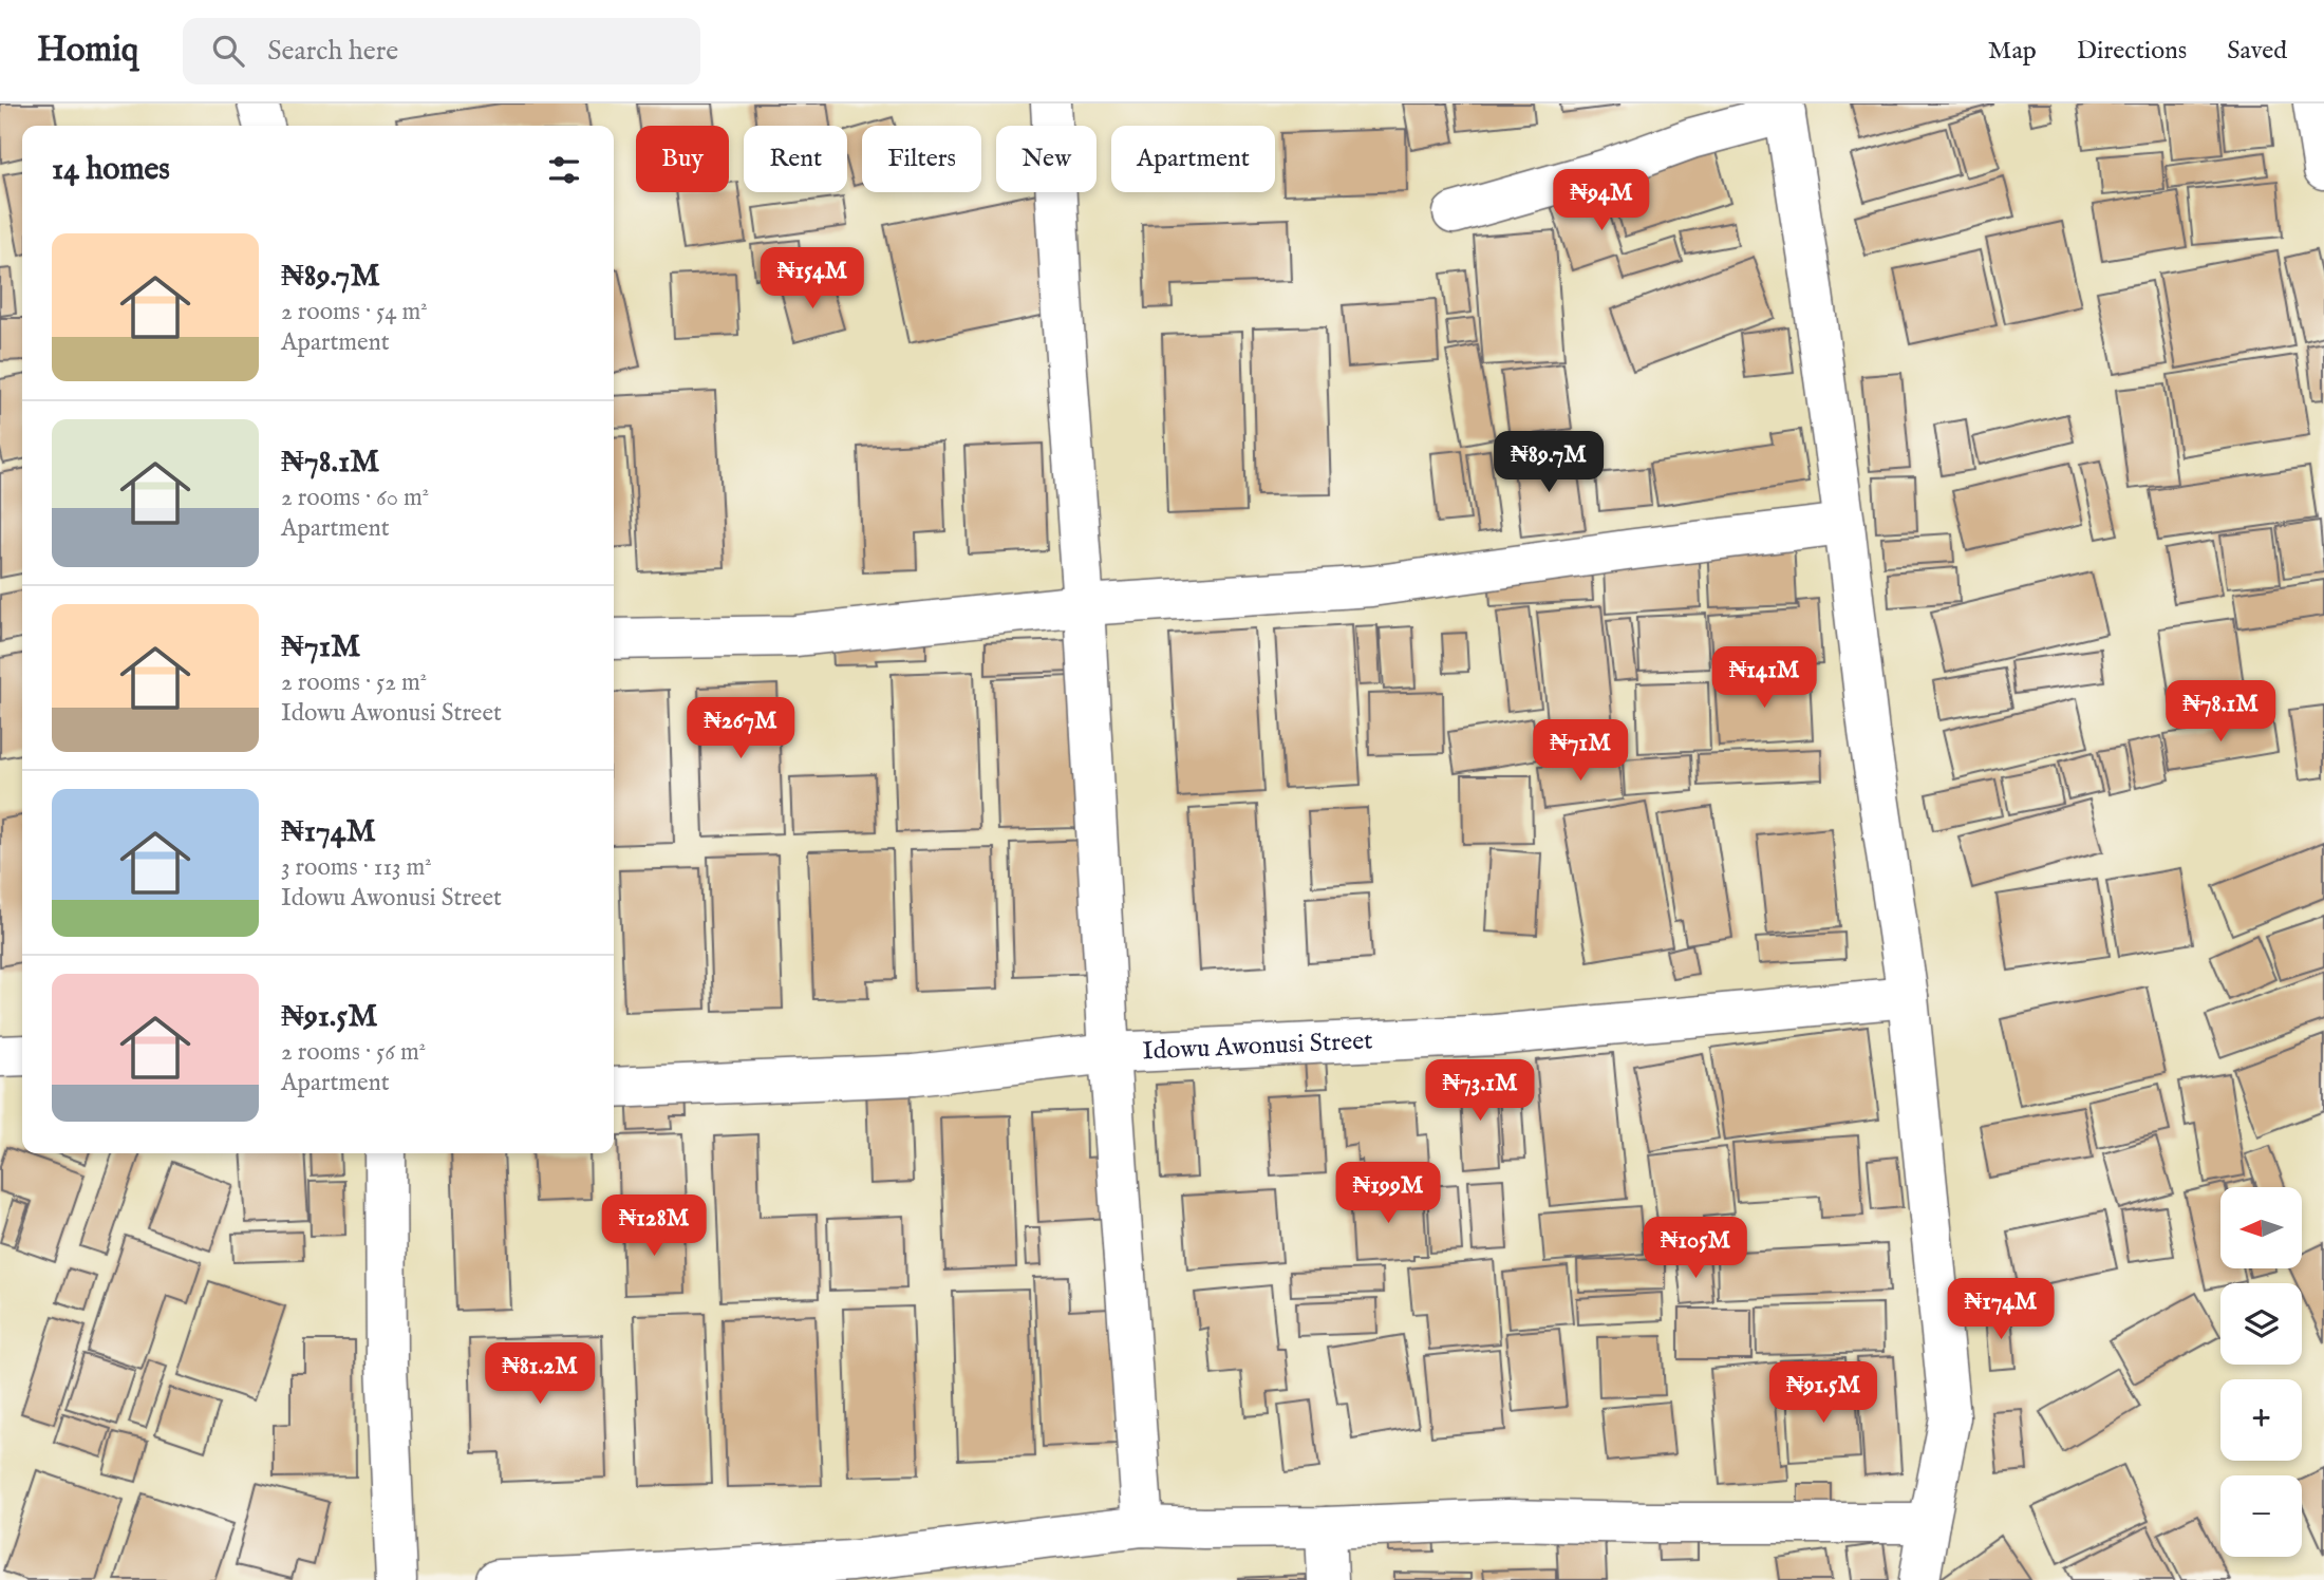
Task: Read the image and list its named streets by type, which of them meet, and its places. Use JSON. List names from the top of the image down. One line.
{"streets":{"street":["Idowu Awonusi Street"]},"north":"left","page":{"header":"Homiq","search":"Search here","nav":["Map","Directions","Saved"],"chip":["Buy","Rent","Filters","New","Apartment"],"heading":"14 homes","price":["₦94M","₦154M","₦89.7M","₦141M","₦78.1M","₦267M","₦71M","₦73.1M","₦199M","₦128M","₦105M","₦174M","₦81.2M","₦91.5M"],"list":[{"name":"₦89.7M","note":"2 rooms · 54 m² · Apartment"},{"name":"₦78.1M","note":"2 rooms · 60 m² · Apartment"},{"name":"₦71M","note":"2 rooms · 52 m² · Idowu Awonusi Street"},{"name":"₦174M","note":"3 rooms · 113 m² · Idowu Awonusi Street"},{"name":"₦91.5M","note":"2 rooms · 56 m² · Apartment"}],"map_buttons":["+","−"]}}
